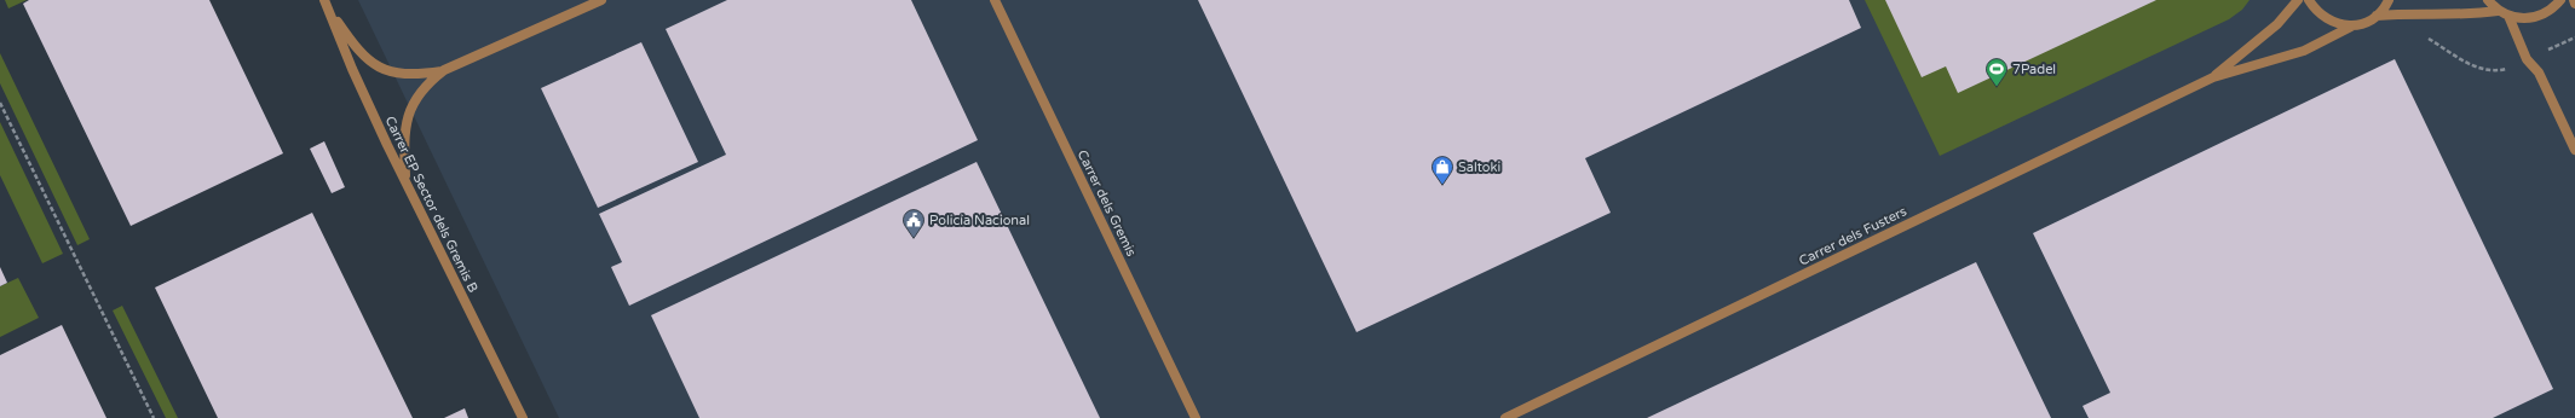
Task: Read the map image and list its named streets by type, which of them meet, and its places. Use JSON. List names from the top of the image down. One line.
{"streets":{"street":["Carrer dels Gremis","Carrer EP Sector dels Gremis B","Carrer dels Fusters"]},"places":{"sports":["7Padel"],"shop":["Saltoki"],"public building":["Policía Nacional"]}}
